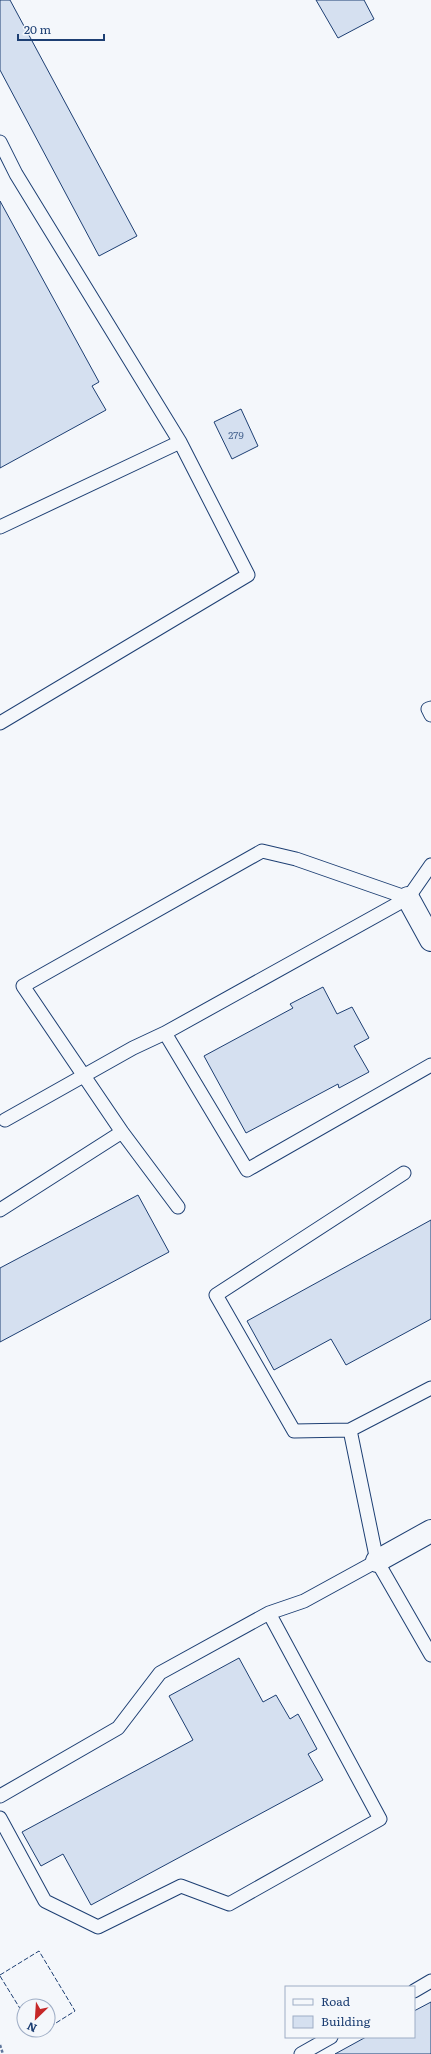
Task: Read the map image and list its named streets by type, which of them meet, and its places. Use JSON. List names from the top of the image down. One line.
{"house_numbers":["279"],"legend":["Road","Building"],"scale_bar":"20 m","north":"bottom left"}
